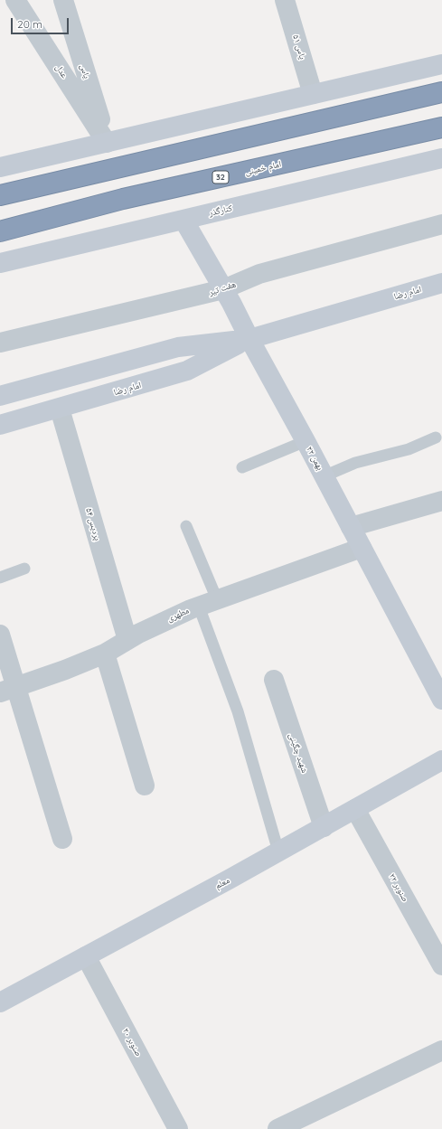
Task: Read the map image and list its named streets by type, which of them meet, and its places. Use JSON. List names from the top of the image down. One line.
{"streets":{"highway":["امام خمینی","32"],"main road":["کنارگذر","امام رضا","۲۲ بهمن","معلم"],"street":["یاس ۵۱","عدل","یاس","هفت تیر","پردیس ۵۴","مطهری","شهید چگینی","صنوبر ۲۲","صنوبر ۲۰"]},"crossings":[["عدل","یاس"],["کنارگذر","۲۲ بهمن"],["هفت تیر","۲۲ بهمن"],["امام رضا","۲۲ بهمن"],["امام رضا","پردیس ۵۴"],["۲۲ بهمن","مطهری"],["پردیس ۵۴","مطهری"],["شهید چگینی","معلم"],["معلم","صنوبر ۲۲"],["معلم","صنوبر ۲۰"]],"scale_bar":"20 m"}
